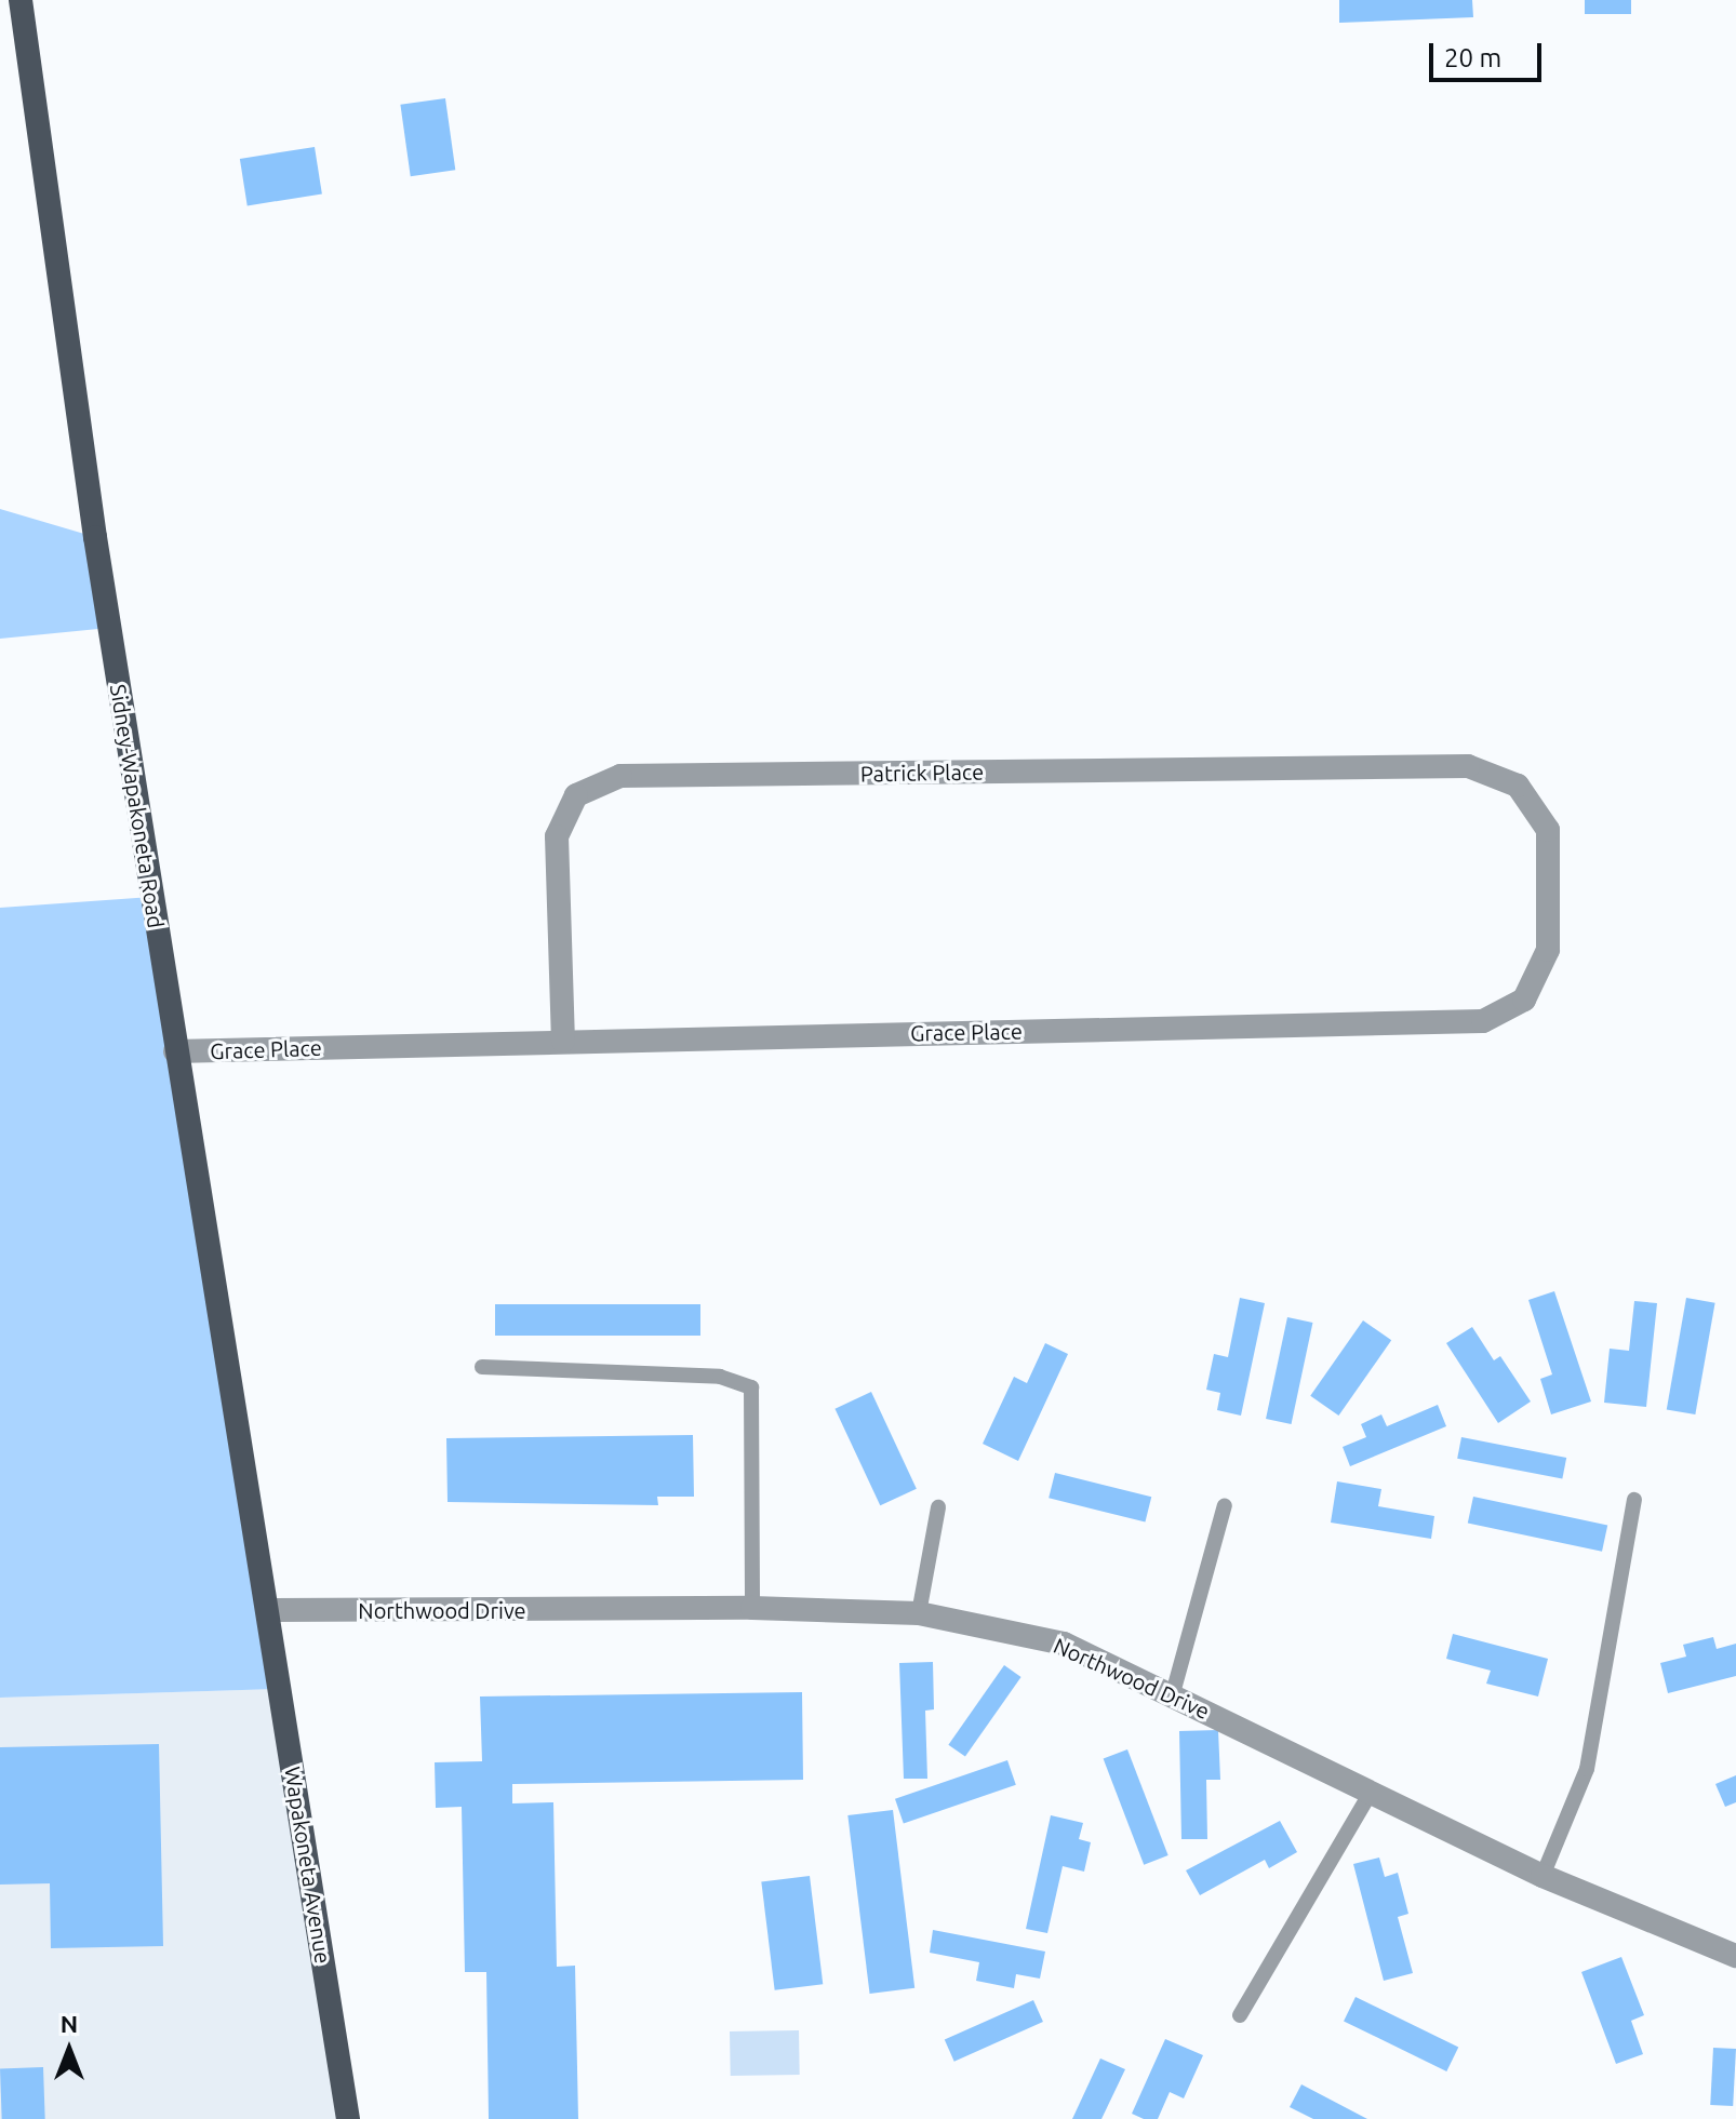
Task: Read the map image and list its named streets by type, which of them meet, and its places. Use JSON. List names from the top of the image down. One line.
{"streets":{"main road":["Sidney-Wapakoneta Road","Wapakoneta Avenue"],"street":["Patrick Place","Grace Place","Northwood Drive"]},"crossings":[["Patrick Place","Grace Place"],["Sidney-Wapakoneta Road","Grace Place"],["Sidney-Wapakoneta Road","Northwood Drive"],["Sidney-Wapakoneta Road","Wapakoneta Avenue"],["Northwood Drive","Wapakoneta Avenue"]],"scale_bar":"20 m","north":"top"}
